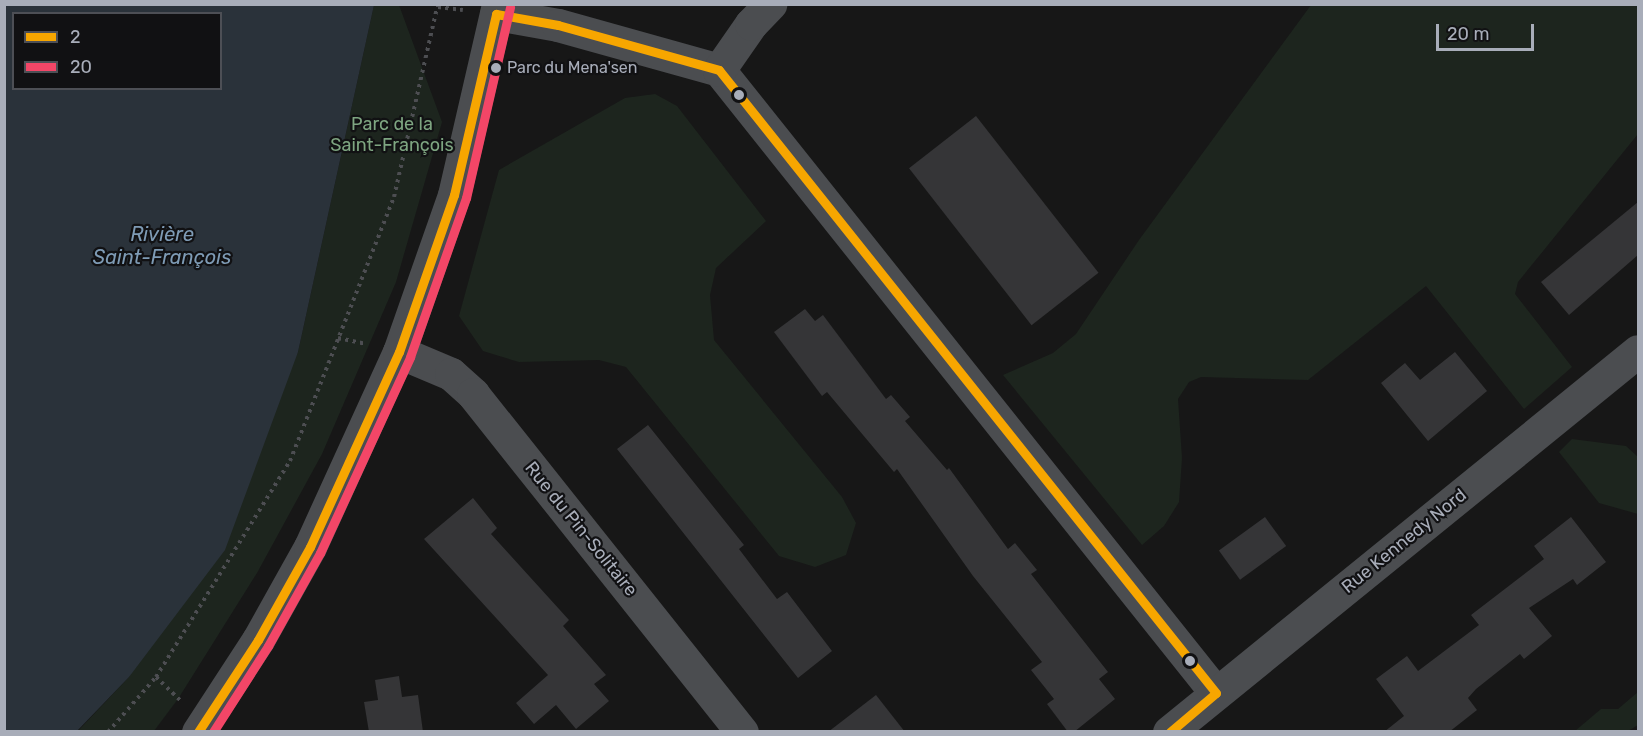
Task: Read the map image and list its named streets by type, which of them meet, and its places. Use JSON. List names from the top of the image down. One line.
{"streets":{"street":["Rue du Pin-Solitaire","Rue Kennedy Nord"]},"water":["Rivière Saint-François"],"parks":["Parc de la Saint-François"],"places":["Parc du Mena'sen"],"lines":["transit line 20","transit line 2"],"legend":["2","20"],"scale_bar":"20 m"}
